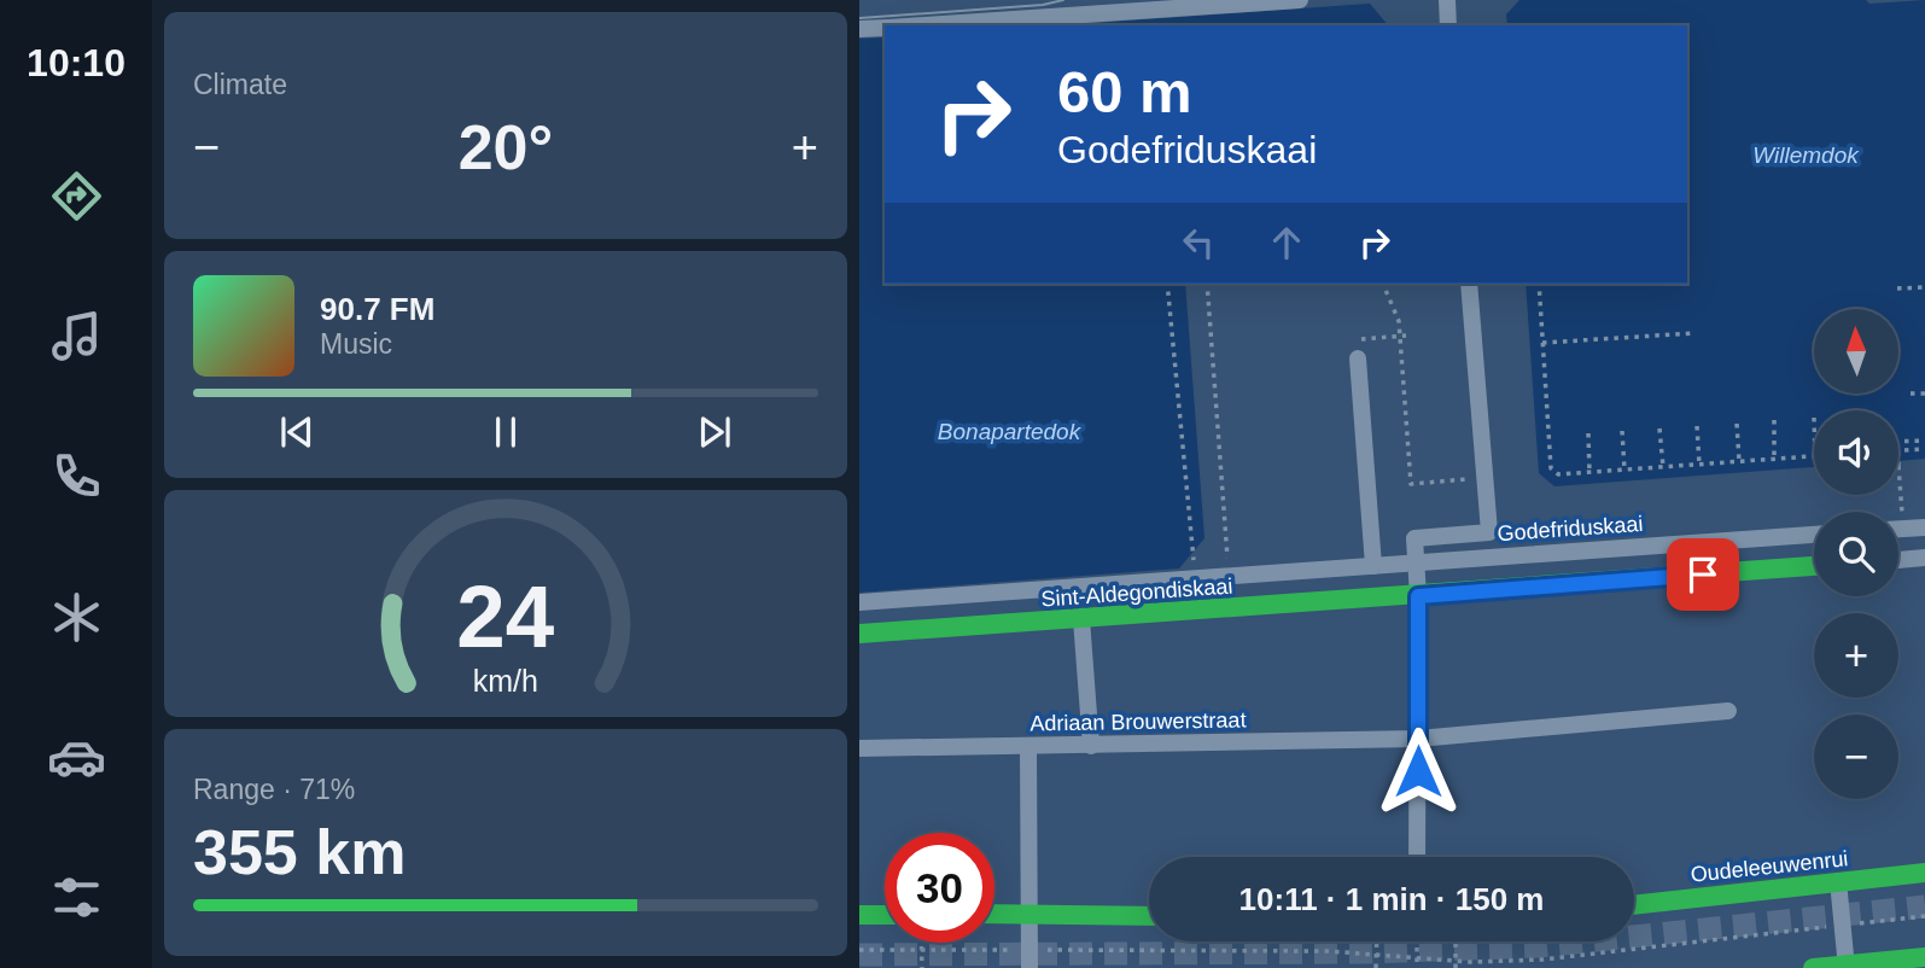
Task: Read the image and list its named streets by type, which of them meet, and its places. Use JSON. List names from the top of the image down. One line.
{"streets":{"street":["Godefriduskaai","Sint-Aldegondiskaai","Adriaan Brouwerstraat","Oudeleeuwenrui"]},"crossings":[["Godefriduskaai","Sint-Aldegondiskaai"]],"water":["Willemdok","Bonapartedok"],"north":"top","page":{"tabs":"10:10","tile":["Climate",["Range · 71%","355 km"]],"turn":["60 m","Godefriduskaai"],"heat":["−","20°","+"],"song":["90.7 FM","Music"],"map_buttons":["+","−"],"limit":"30","trip":"10:11 · 1 min · 150 m","gauge":["24","km/h"]}}
